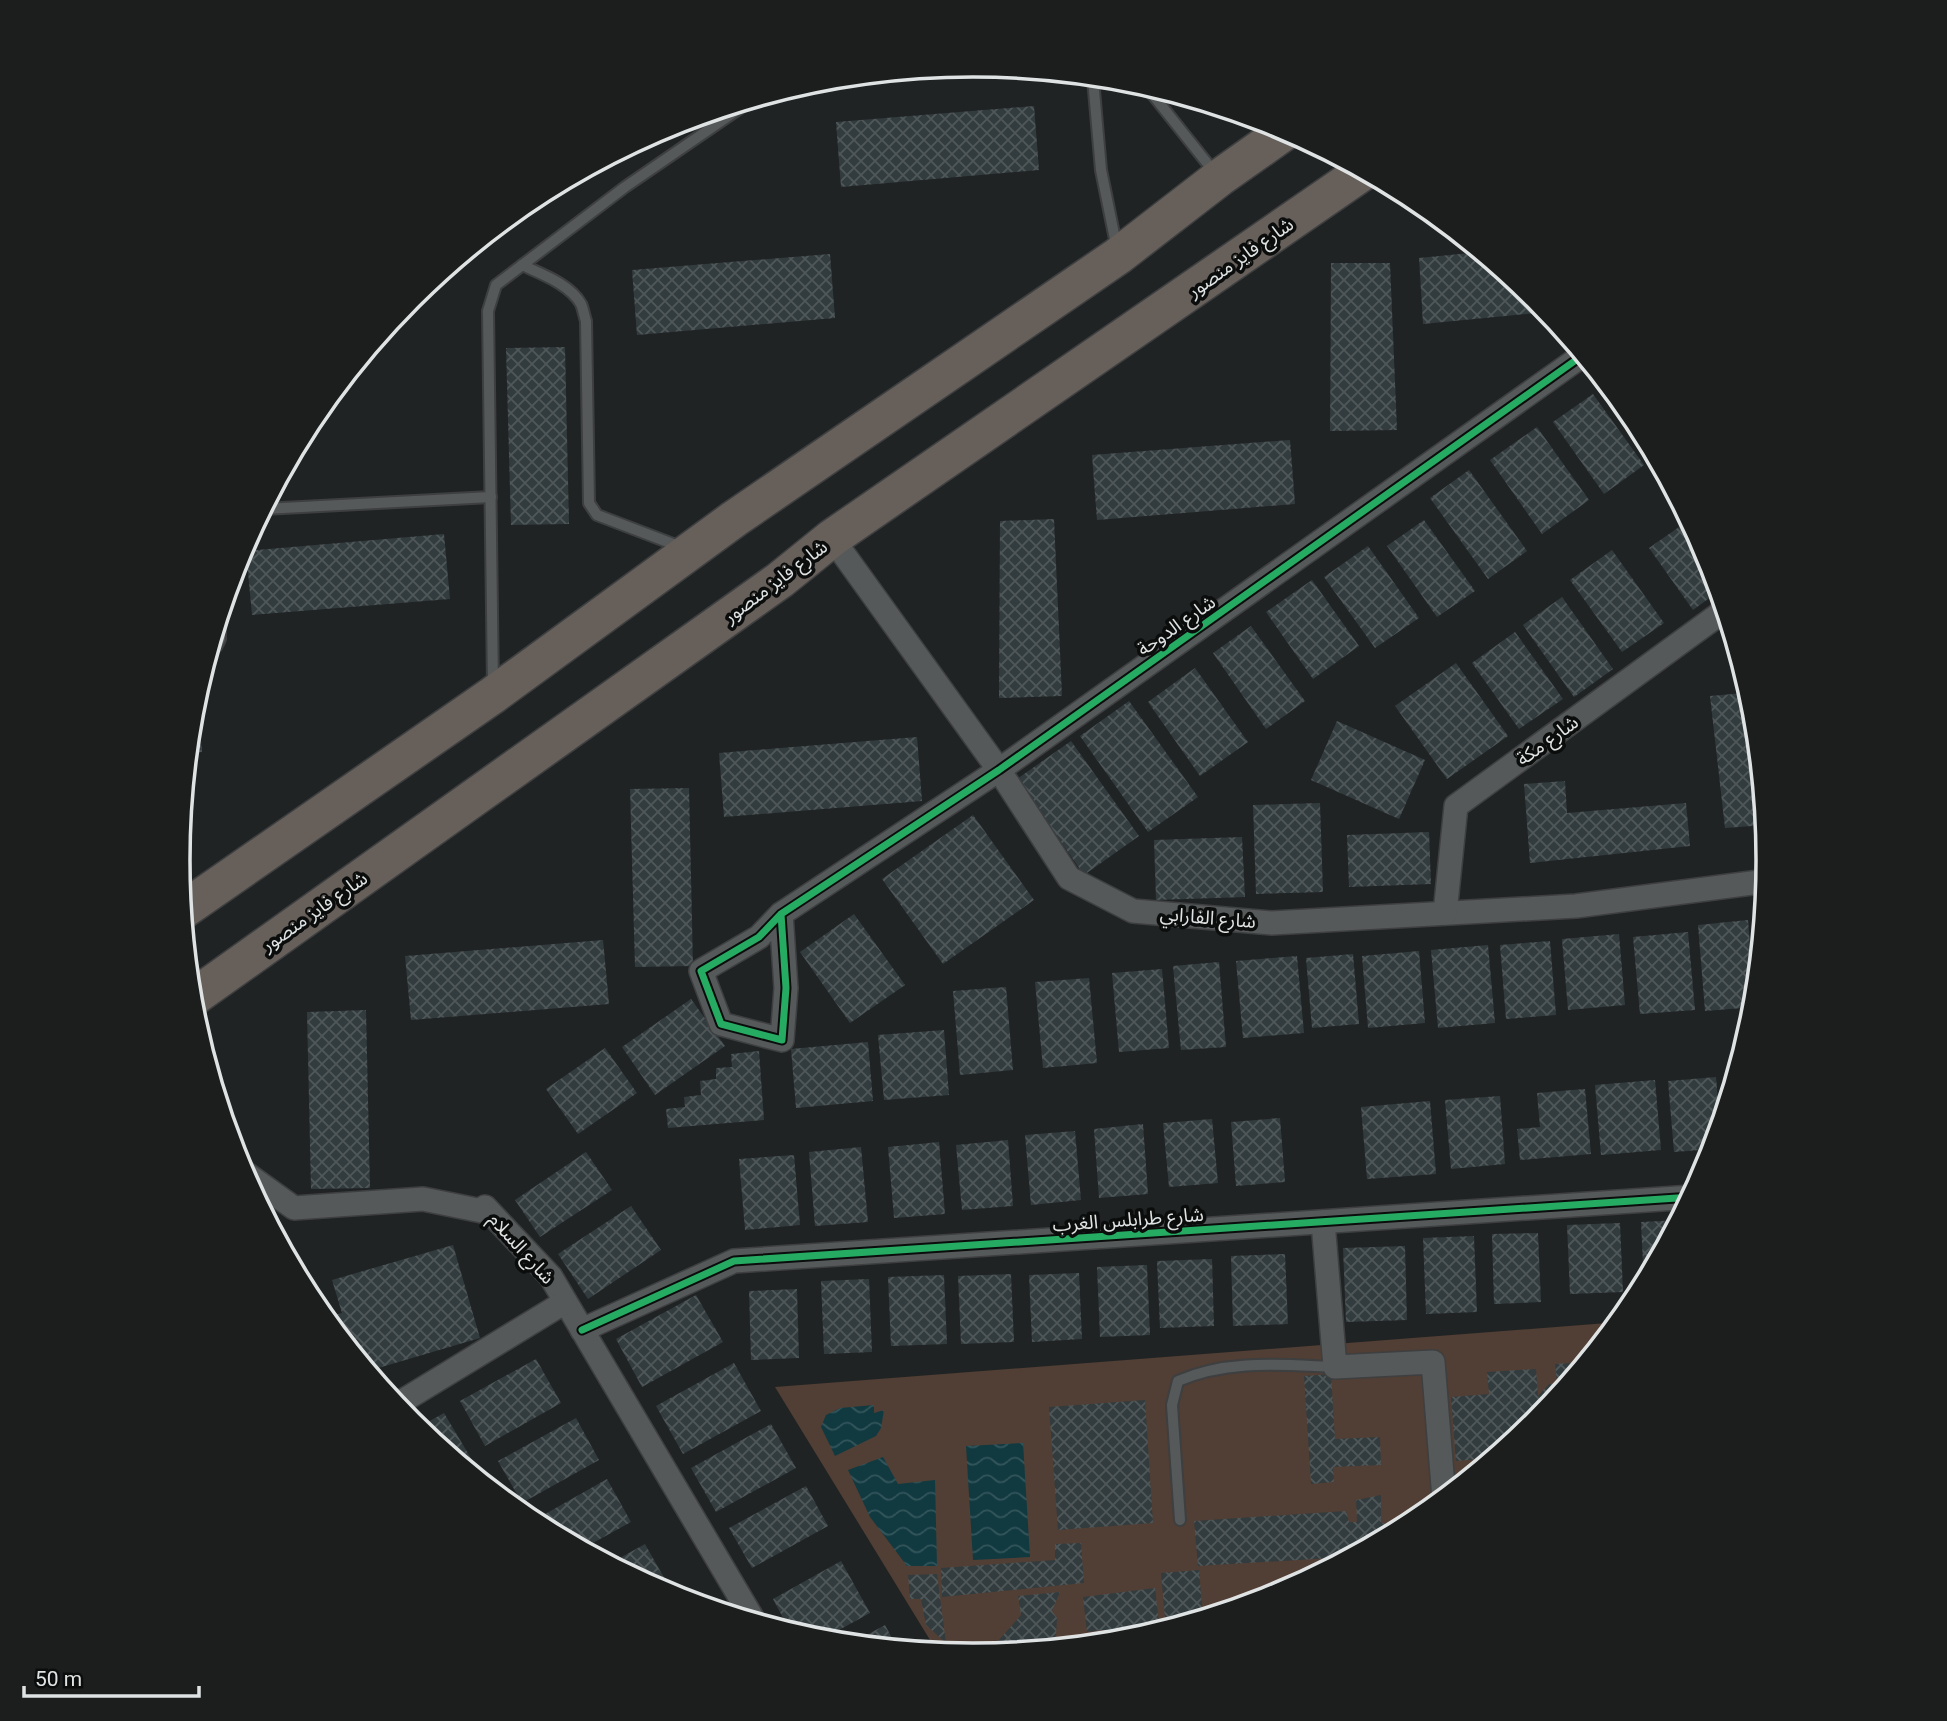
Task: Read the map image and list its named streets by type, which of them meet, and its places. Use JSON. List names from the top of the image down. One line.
{"streets":{"highway":["شارع فايز منصور"],"street":["شارع الدوحة","شارع مكة","شارع الفارابي","شارع طرابلس الغرب","شارع السلام"]},"crossings":[["شارع فايز منصور","شارع الفارابي"],["شارع الدوحة","شارع الفارابي"],["شارع مكة","شارع الفارابي"],["شارع طرابلس الغرب","شارع السلام"]],"scale_bar":"50 m"}
